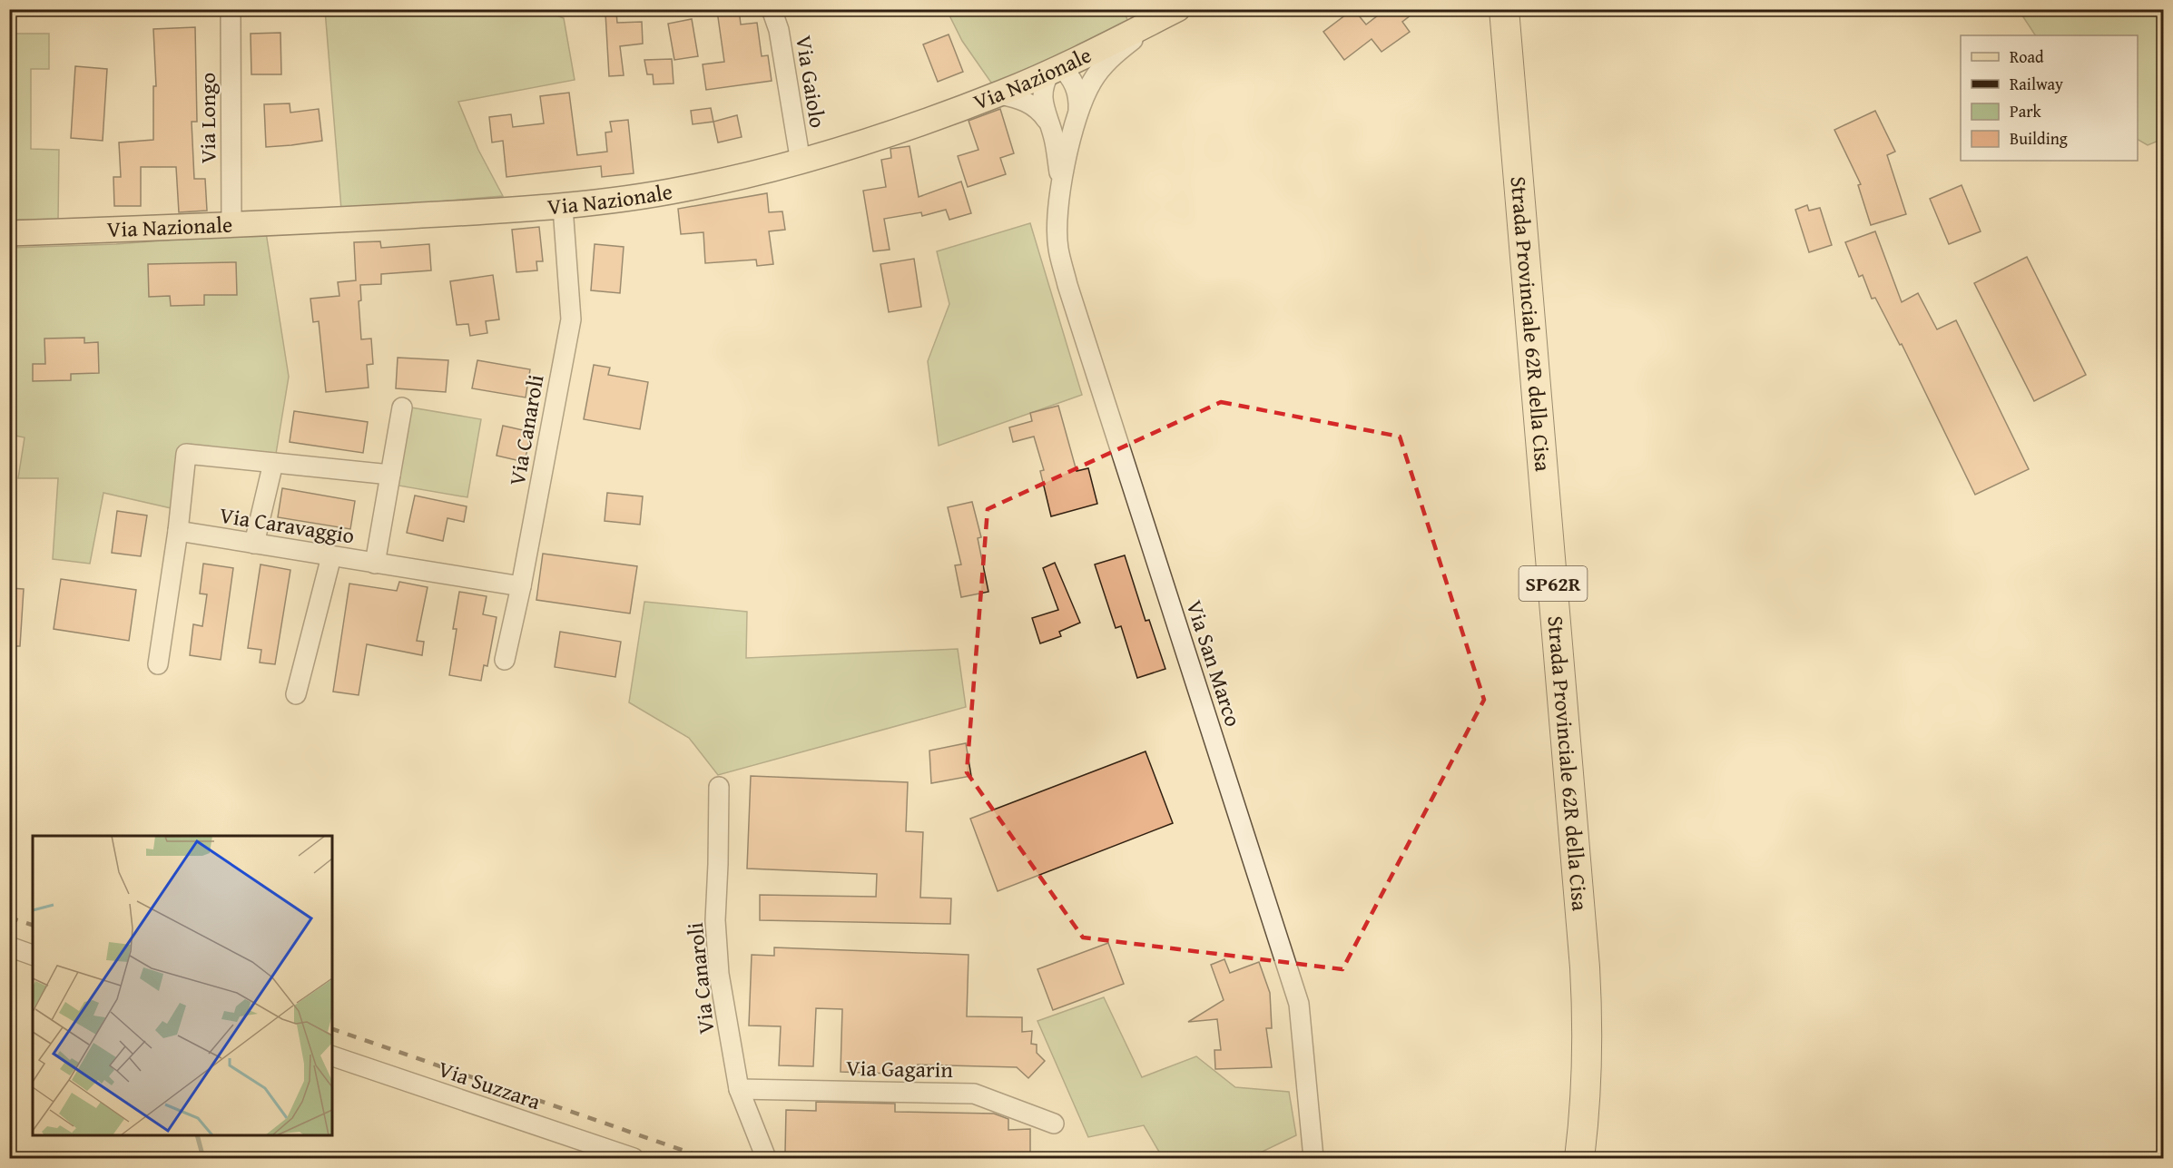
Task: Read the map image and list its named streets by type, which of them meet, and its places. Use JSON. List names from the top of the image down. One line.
{"streets":{"highway":["Strada Provinciale 62R della Cisa","SP62R"],"main road":["Via Nazionale"],"street":["Via Gaiolo","Via Longo","Via Canaroli","Via Caravaggio","Via San Marco","Via Gagarin","Via Suzzara"]},"crossings":[["Via Nazionale","Via Gaiolo"],["Via Nazionale","Via Longo"],["Via Nazionale","Via Canaroli"],["Via Nazionale","Via San Marco"],["Via Canaroli","Via Caravaggio"],["Via Canaroli","Via Gagarin"]],"legend":["Road","Railway","Park","Building"]}
